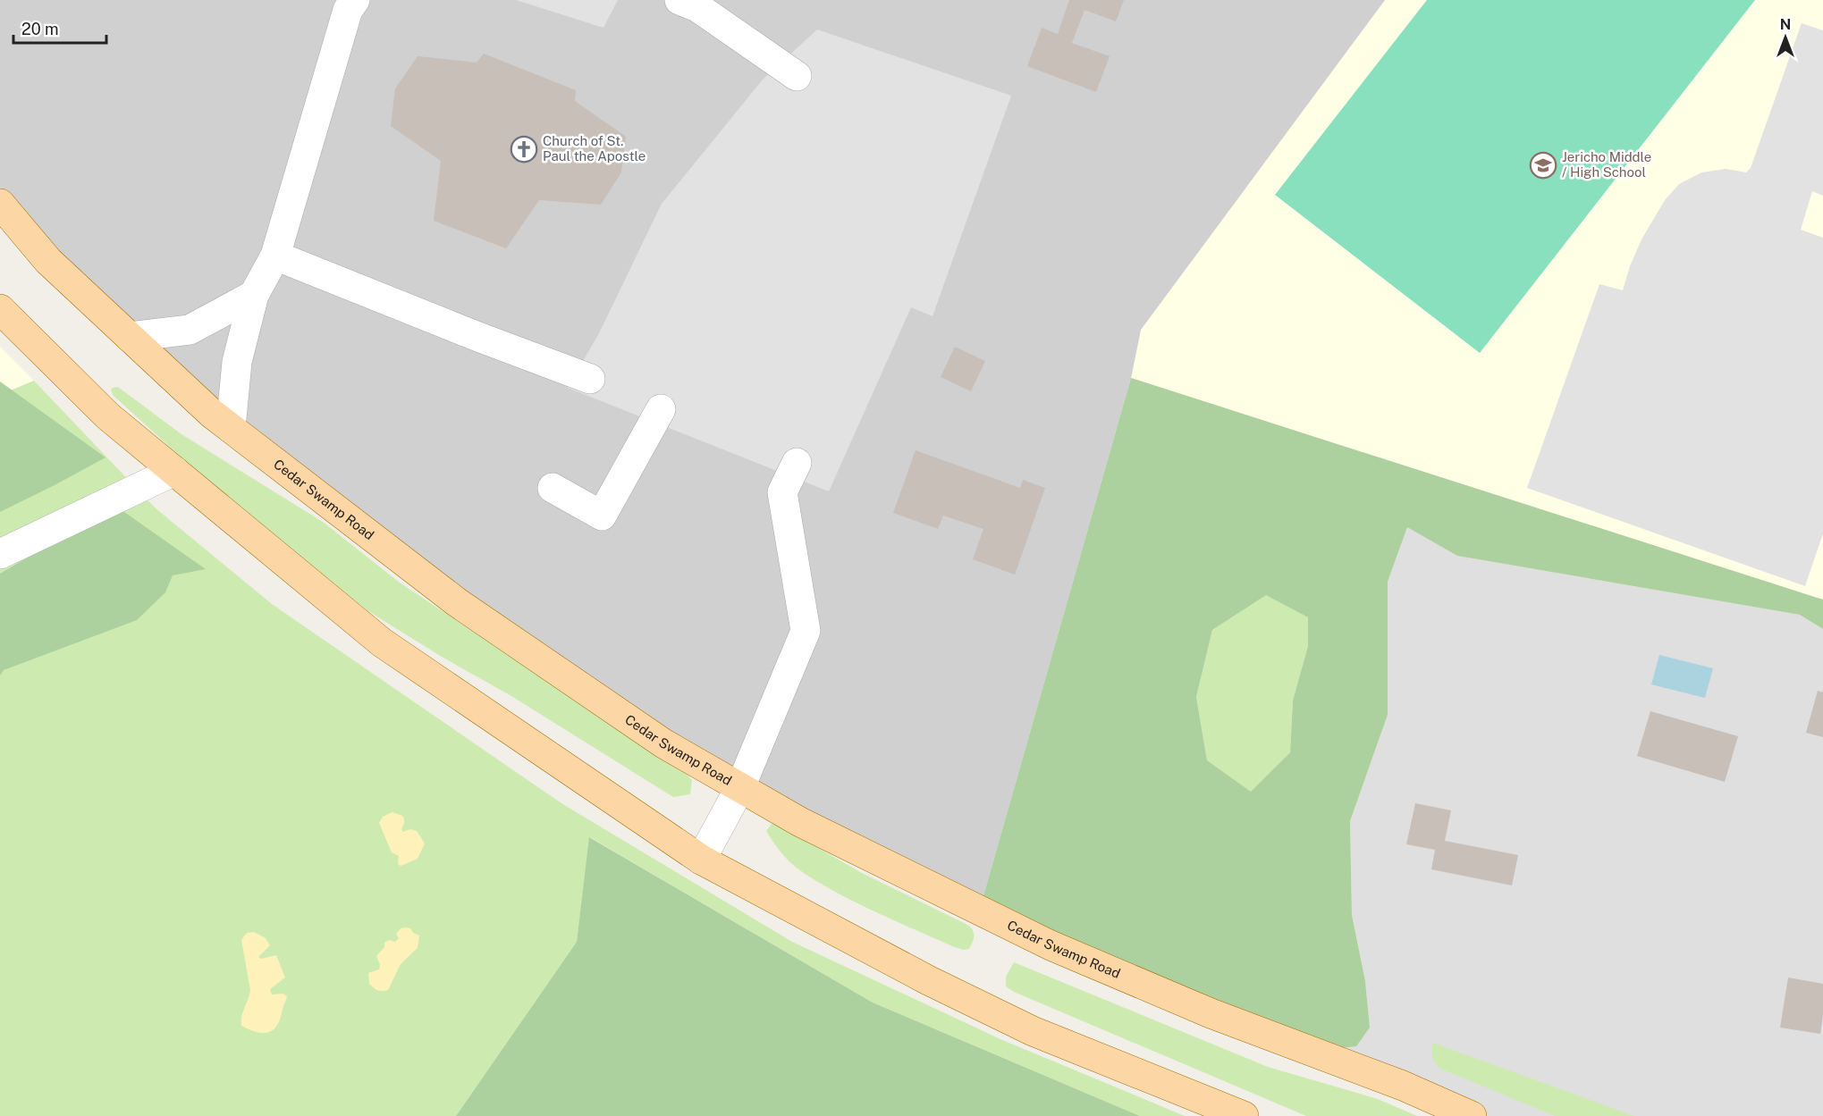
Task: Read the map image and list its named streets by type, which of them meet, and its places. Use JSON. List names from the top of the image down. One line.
{"streets":{"main road":["Cedar Swamp Road"]},"places":{"church":["Church of St. Paul the Apostle"],"school or university":["Jericho Middle / High School"]},"scale_bar":"20 m","north":"top"}
